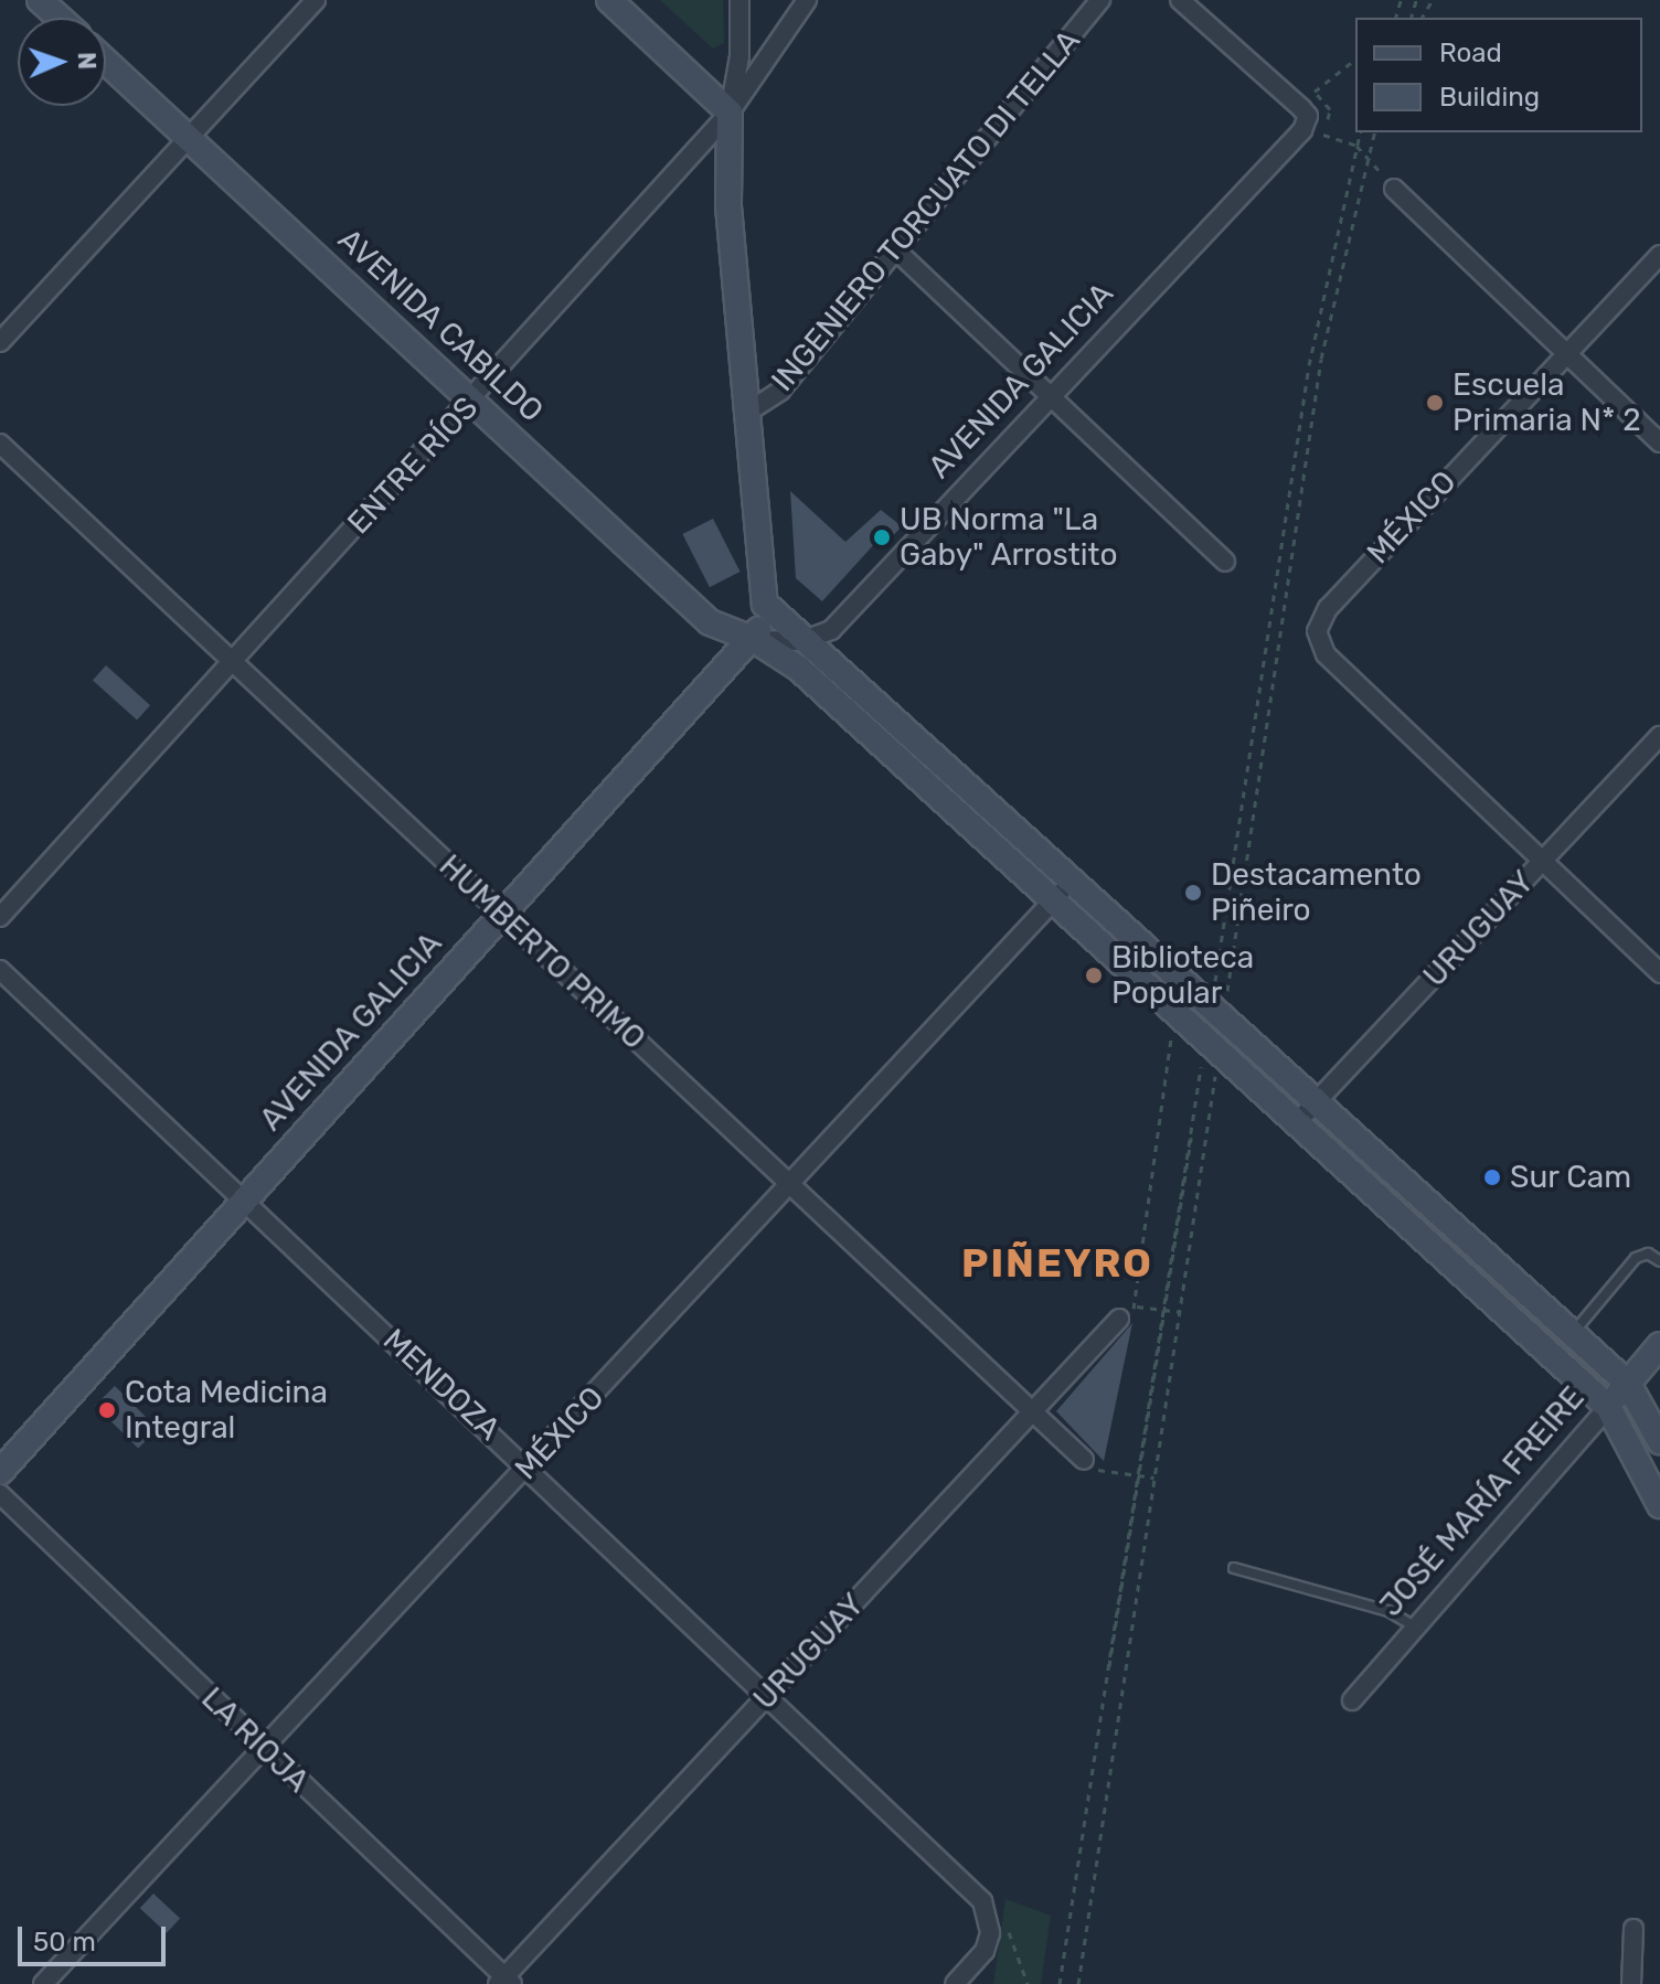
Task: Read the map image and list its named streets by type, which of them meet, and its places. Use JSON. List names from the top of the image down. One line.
{"streets":{"main road":["AVENIDA CABILDO","AVENIDA GALICIA","JOSÉ MARÍA FREIRE"],"street":["INGENIERO TORCUATO DI TELLA","ENTRE RÍOS","MÉXICO","URUGUAY","HUMBERTO PRIMO","MENDOZA","LA RIOJA"]},"crossings":[["AVENIDA CABILDO","AVENIDA GALICIA"],["AVENIDA CABILDO","ENTRE RÍOS"],["AVENIDA CABILDO","MÉXICO"],["AVENIDA CABILDO","URUGUAY"],["AVENIDA CABILDO","JOSÉ MARÍA FREIRE"],["AVENIDA GALICIA","HUMBERTO PRIMO"],["AVENIDA GALICIA","MENDOZA"],["ENTRE RÍOS","HUMBERTO PRIMO"],["MÉXICO","URUGUAY"],["MÉXICO","HUMBERTO PRIMO"],["MÉXICO","MENDOZA"],["MÉXICO","LA RIOJA"],["URUGUAY","HUMBERTO PRIMO"],["URUGUAY","MENDOZA"],["URUGUAY","LA RIOJA"]],"districts":["PIÑEYRO"],"places":["Escuela Primaria N* 2","UB Norma \"La Gaby\" Arrostito","Destacamento Piñeiro","Biblioteca Popular","Sur Cam","Cota Medicina Integral"],"legend":["Road","Building"],"scale_bar":"50 m","north":"right"}
